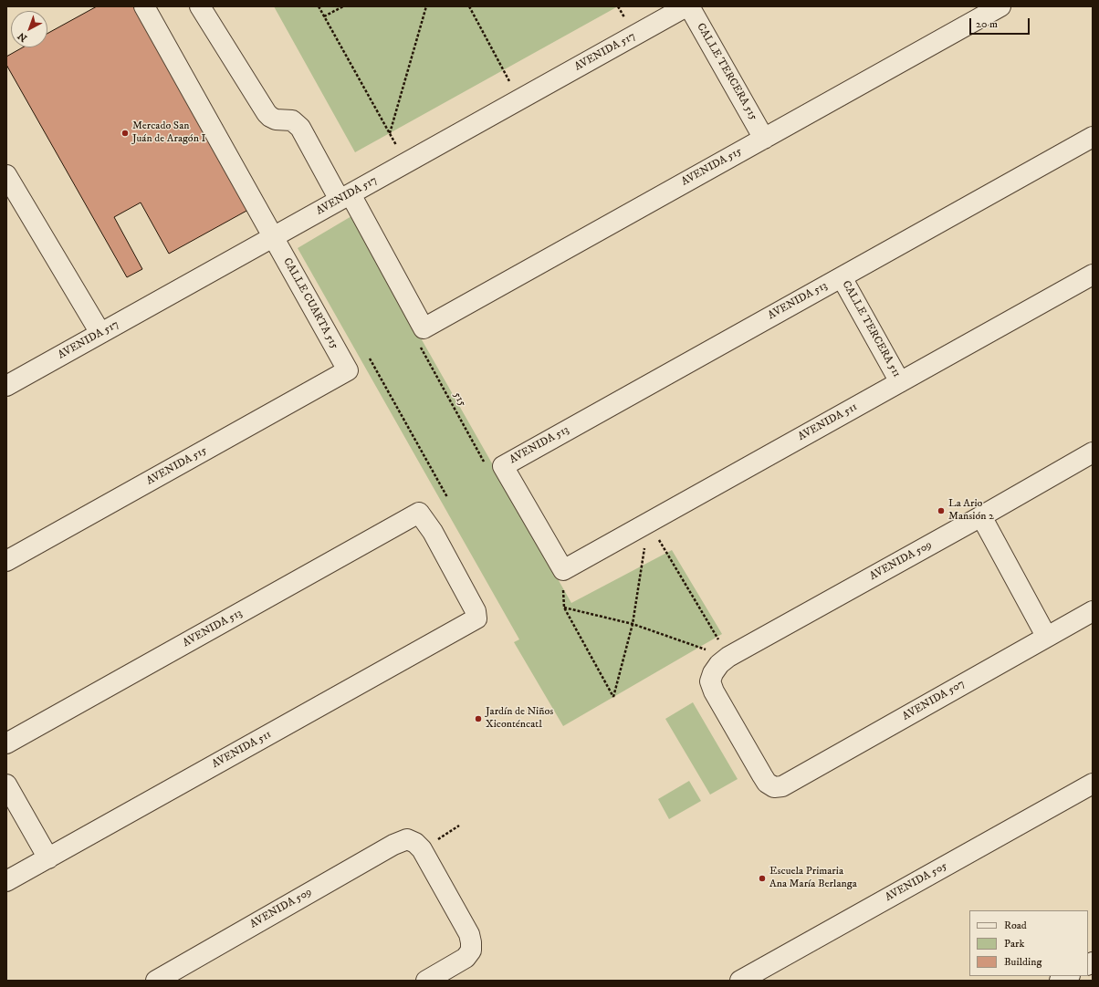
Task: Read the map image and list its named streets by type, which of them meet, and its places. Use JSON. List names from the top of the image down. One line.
{"streets":{"street":["AVENIDA 517","CALLE TERCERA 515","AVENIDA 515","AVENIDA 513","CALLE CUARTA 515","CALLE TERCERA 511","AVENIDA 511","AVENIDA 509","AVENIDA 507","AVENIDA 505"],"path":["515"]},"crossings":[["AVENIDA 517","CALLE TERCERA 515"],["AVENIDA 517","CALLE CUARTA 515"],["CALLE TERCERA 515","AVENIDA 515"],["AVENIDA 515","CALLE CUARTA 515"],["AVENIDA 515","515"],["AVENIDA 513","CALLE TERCERA 511"],["AVENIDA 513","515"],["AVENIDA 513","AVENIDA 511"],["CALLE TERCERA 511","AVENIDA 511"],["515","AVENIDA 511"],["AVENIDA 509","AVENIDA 507"]],"places":["Mercado San Juán de Aragón I","La Ario Mansión 2","Jardín de Niños Xiconténcatl","Escuela Primaria Ana María Berlanga"],"legend":["Road","Park","Building"],"scale_bar":"20 m","north":"bottom left"}
